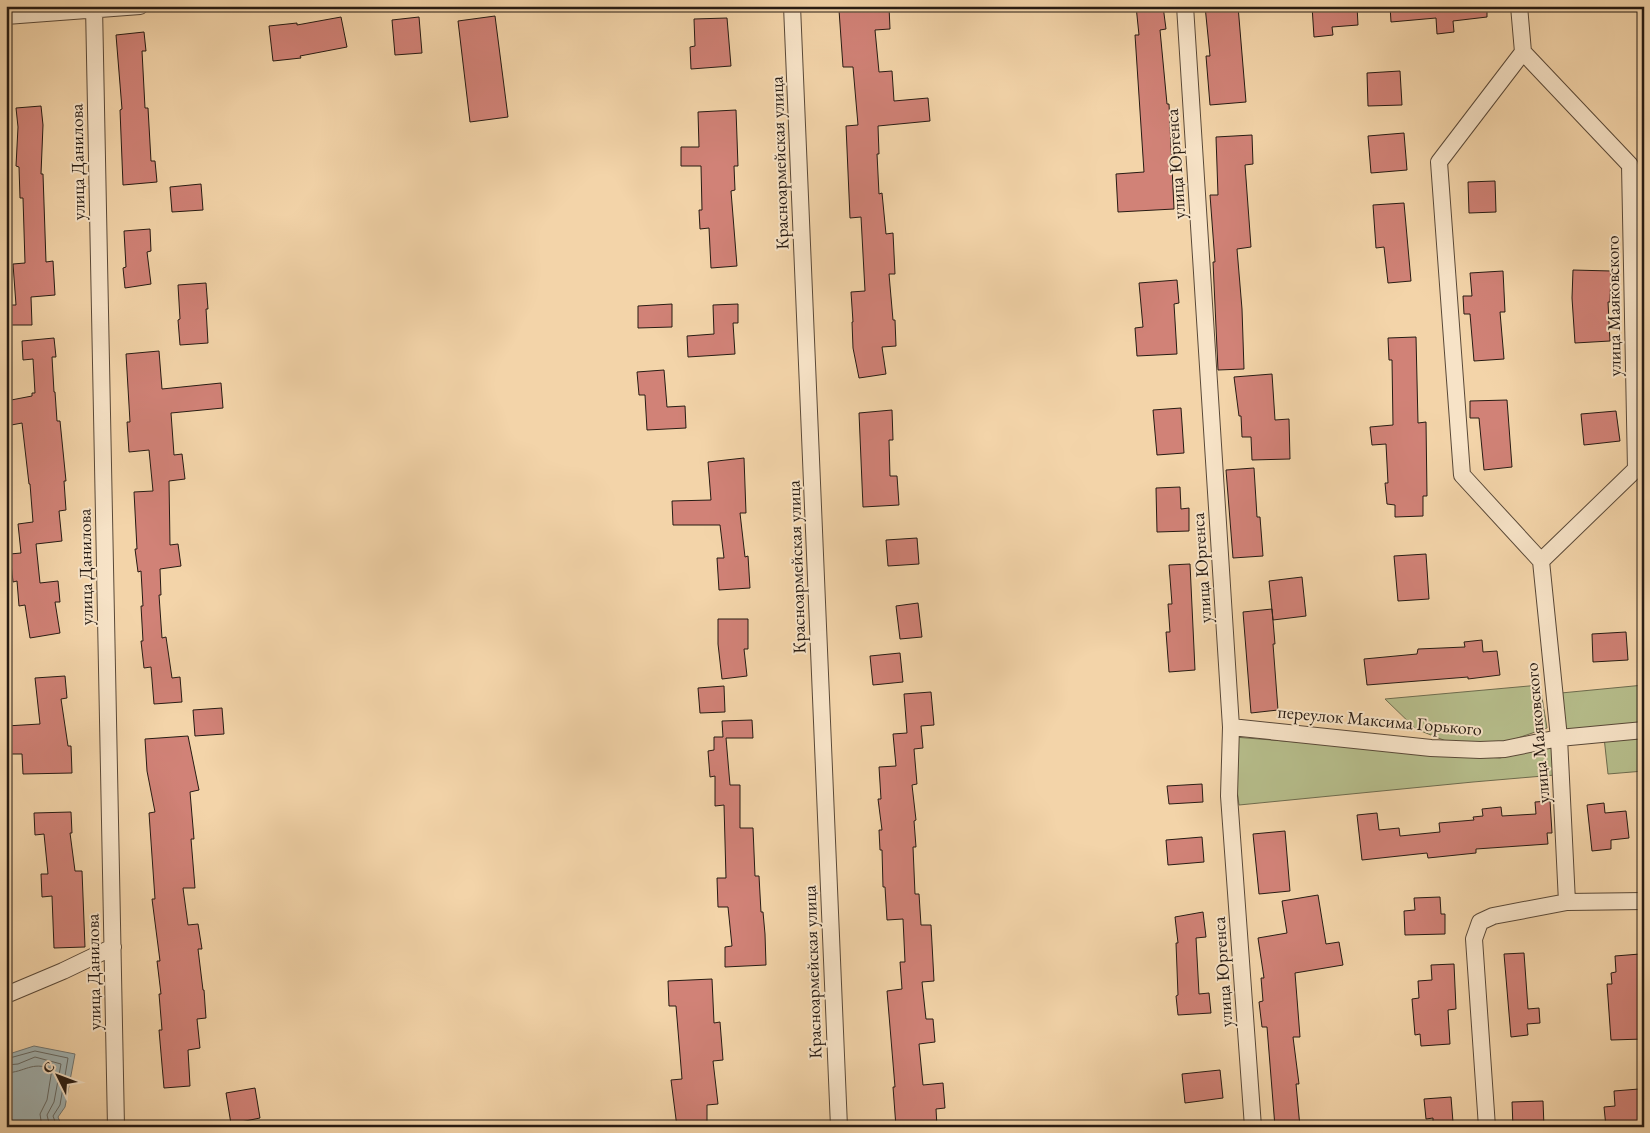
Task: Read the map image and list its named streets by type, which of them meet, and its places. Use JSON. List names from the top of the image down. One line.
{"streets":{"street":["улица Данилова","Красноармейская улица","улица Юргенса","улица Маяковского","переулок Максима Горького"]},"crossings":[["улица Юргенса","переулок Максима Горького"],["улица Маяковского","переулок Максима Горького"]],"north":"top left"}
